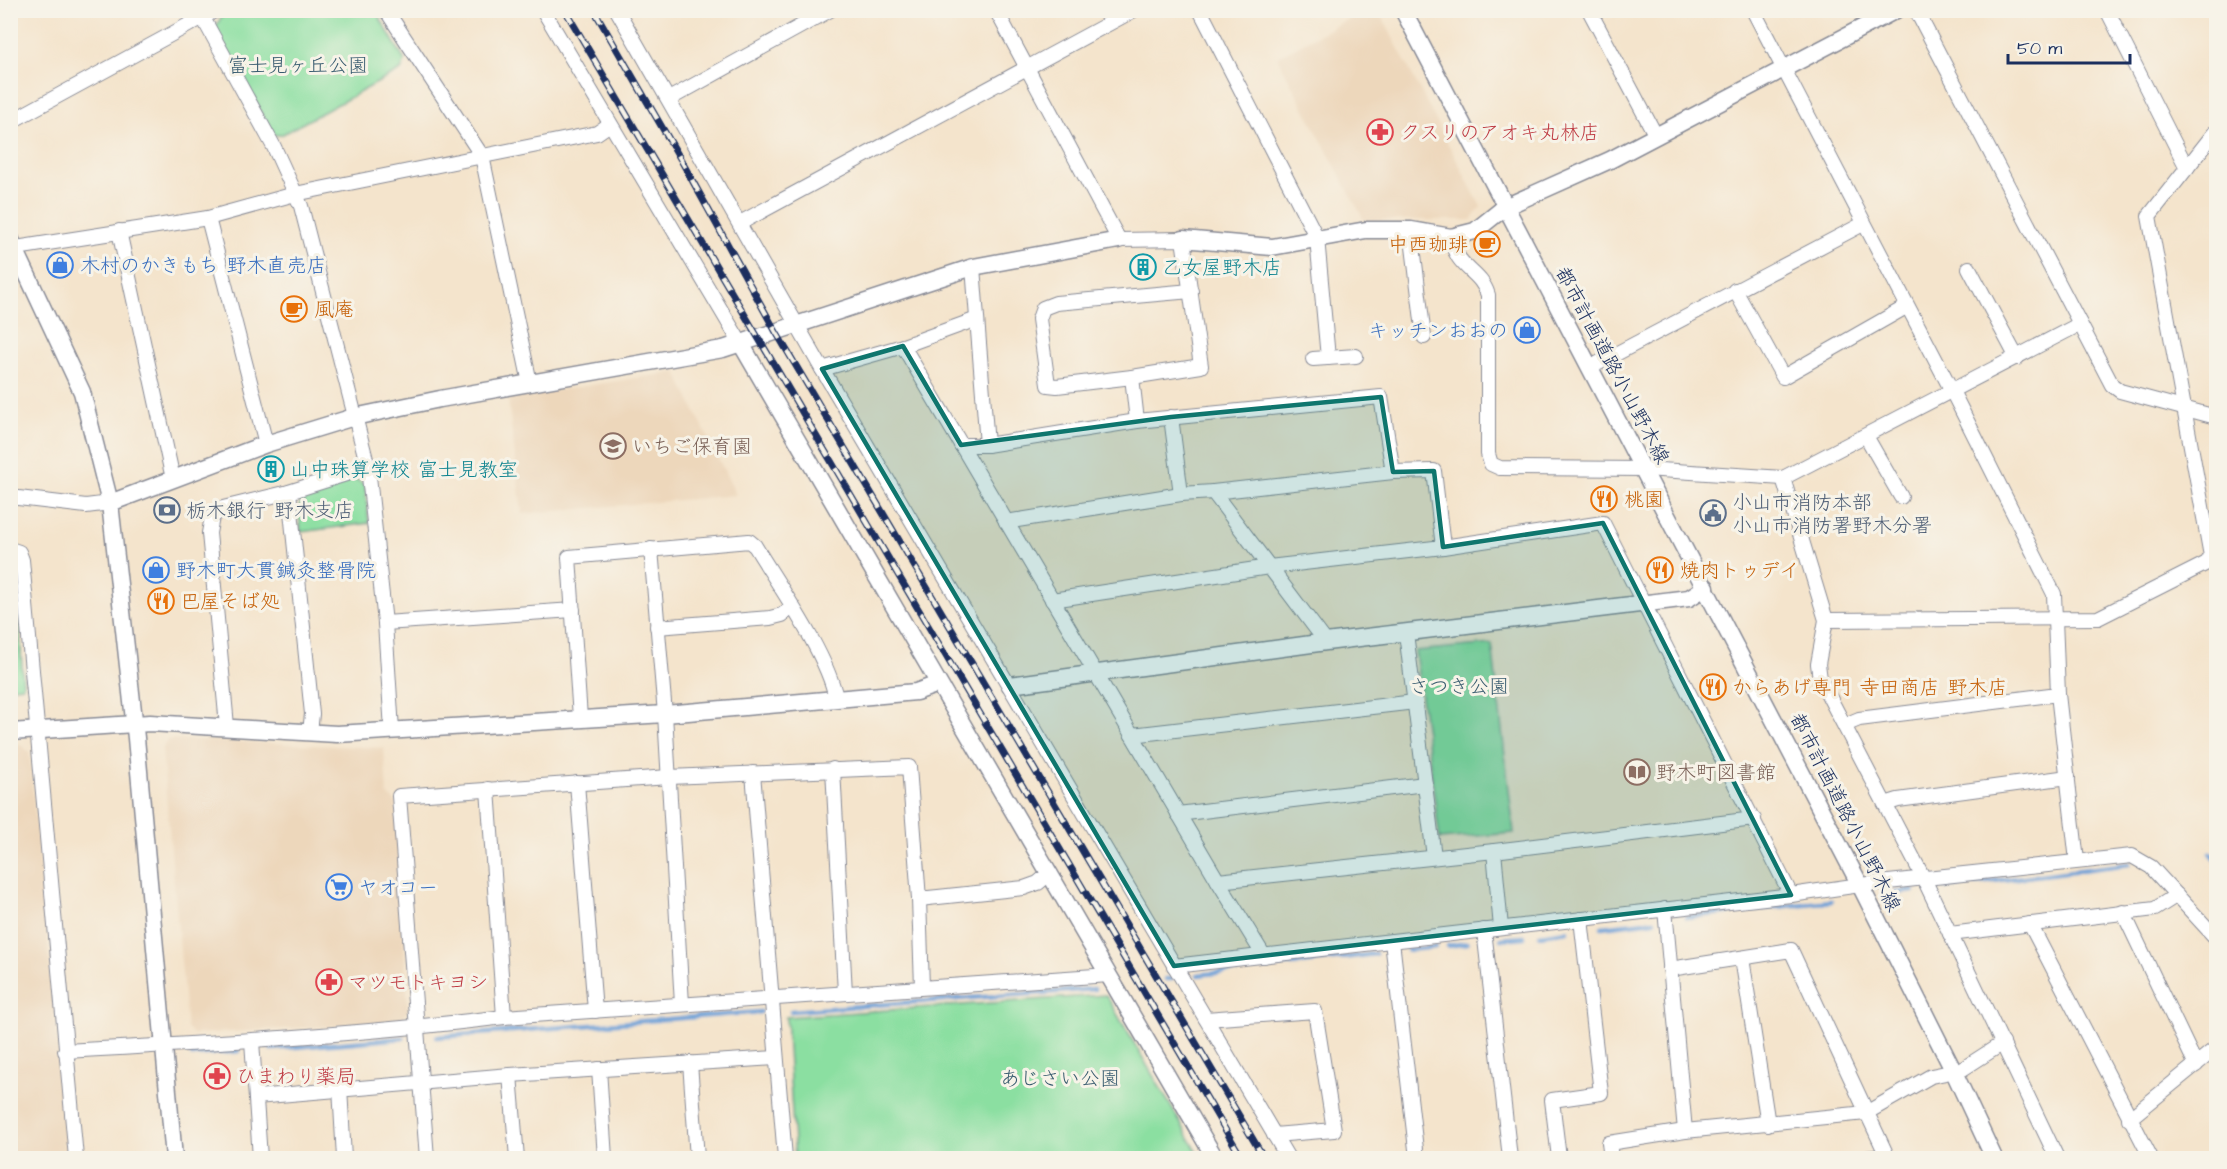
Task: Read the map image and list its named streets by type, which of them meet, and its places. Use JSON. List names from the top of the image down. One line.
{"streets":{"street":["都市計画道路小山野木線"]},"parks":["富士見ヶ丘公園","さつき公園","あじさい公園"],"places":{"pharmacy":["クスリのアオキ丸林店","マツモトキヨシ","ひまわり薬局"],"cafe":["中西珈琲","風庵"],"shop":["木村のかきもち 野木直売店","キッチンおおの","野木町大貫鍼灸整骨院"],"building":["乙女屋野木店","山中珠算学校 富士見教室"],"school or university":["いちご保育園"],"restaurant":["桃園","焼肉トゥデイ","巴屋そば処","からあげ専門 寺田商店 野木店"],"bank":["栃木銀行 野木支店"],"public building":["小山市消防本部 小山市消防署野木分署"],"library":["野木町図書館"],"supermarket":["ヤオコー"]},"scale_bar":"50 m"}
